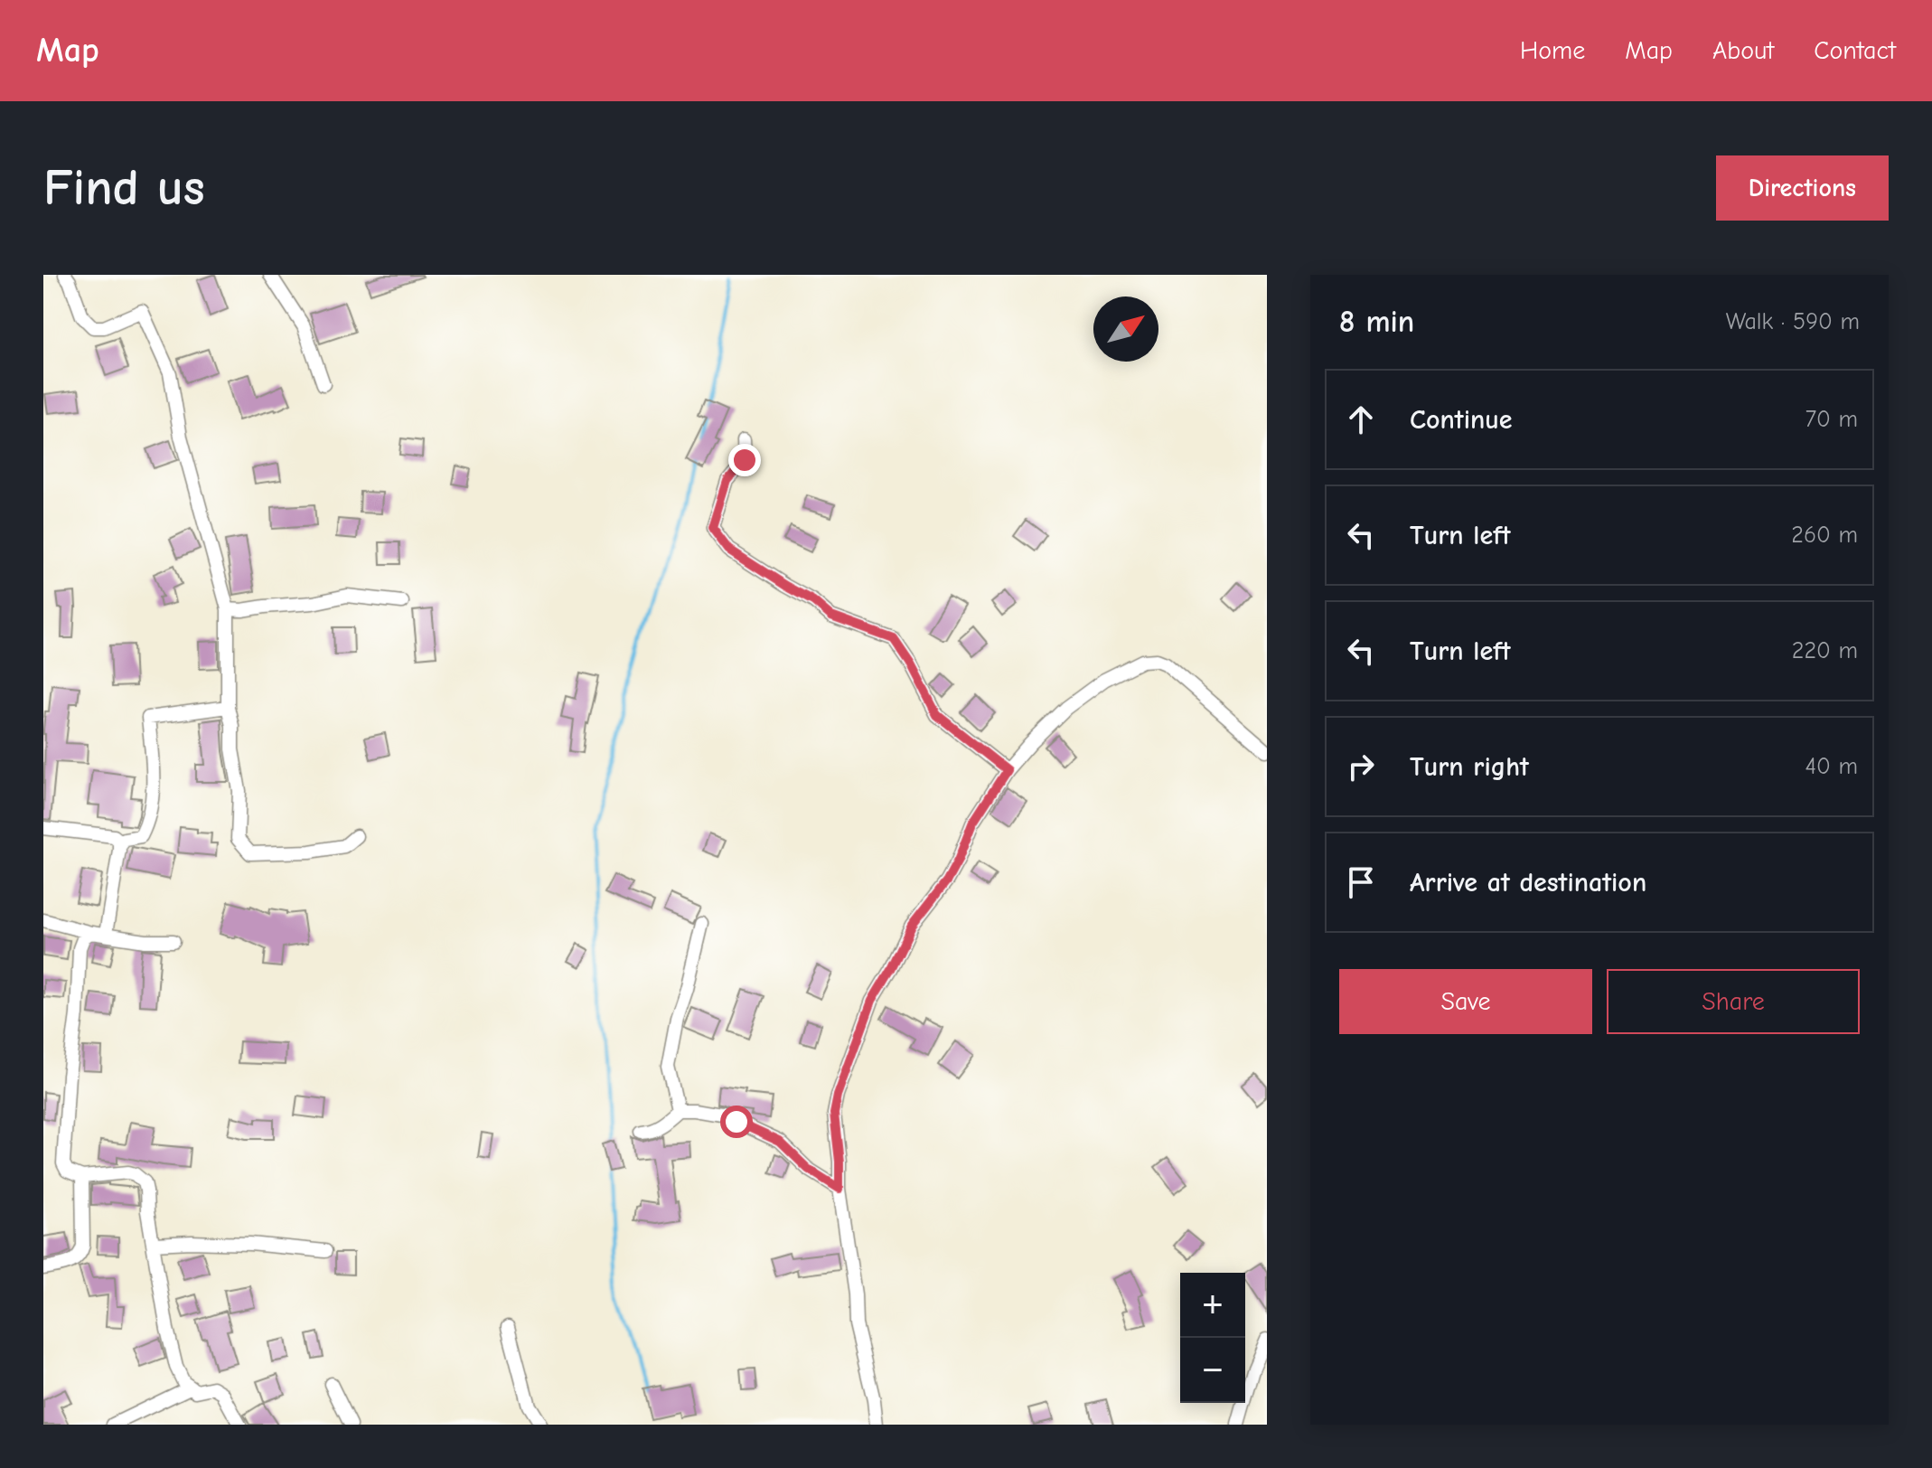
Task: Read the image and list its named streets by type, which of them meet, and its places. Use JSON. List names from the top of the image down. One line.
{"north":"top right","page":{"header":"Map","nav":["Home","Map","About","Contact"],"buttons":["Directions",["Save","Share"]],"title":"Find us","heading":["8 min","Walk · 590 m"],"list":[["Continue","70 m"],["Turn left","260 m"],["Turn left","220 m"],["Turn right","40 m"],"Arrive at destination"],"map_buttons":["+","−"]}}
